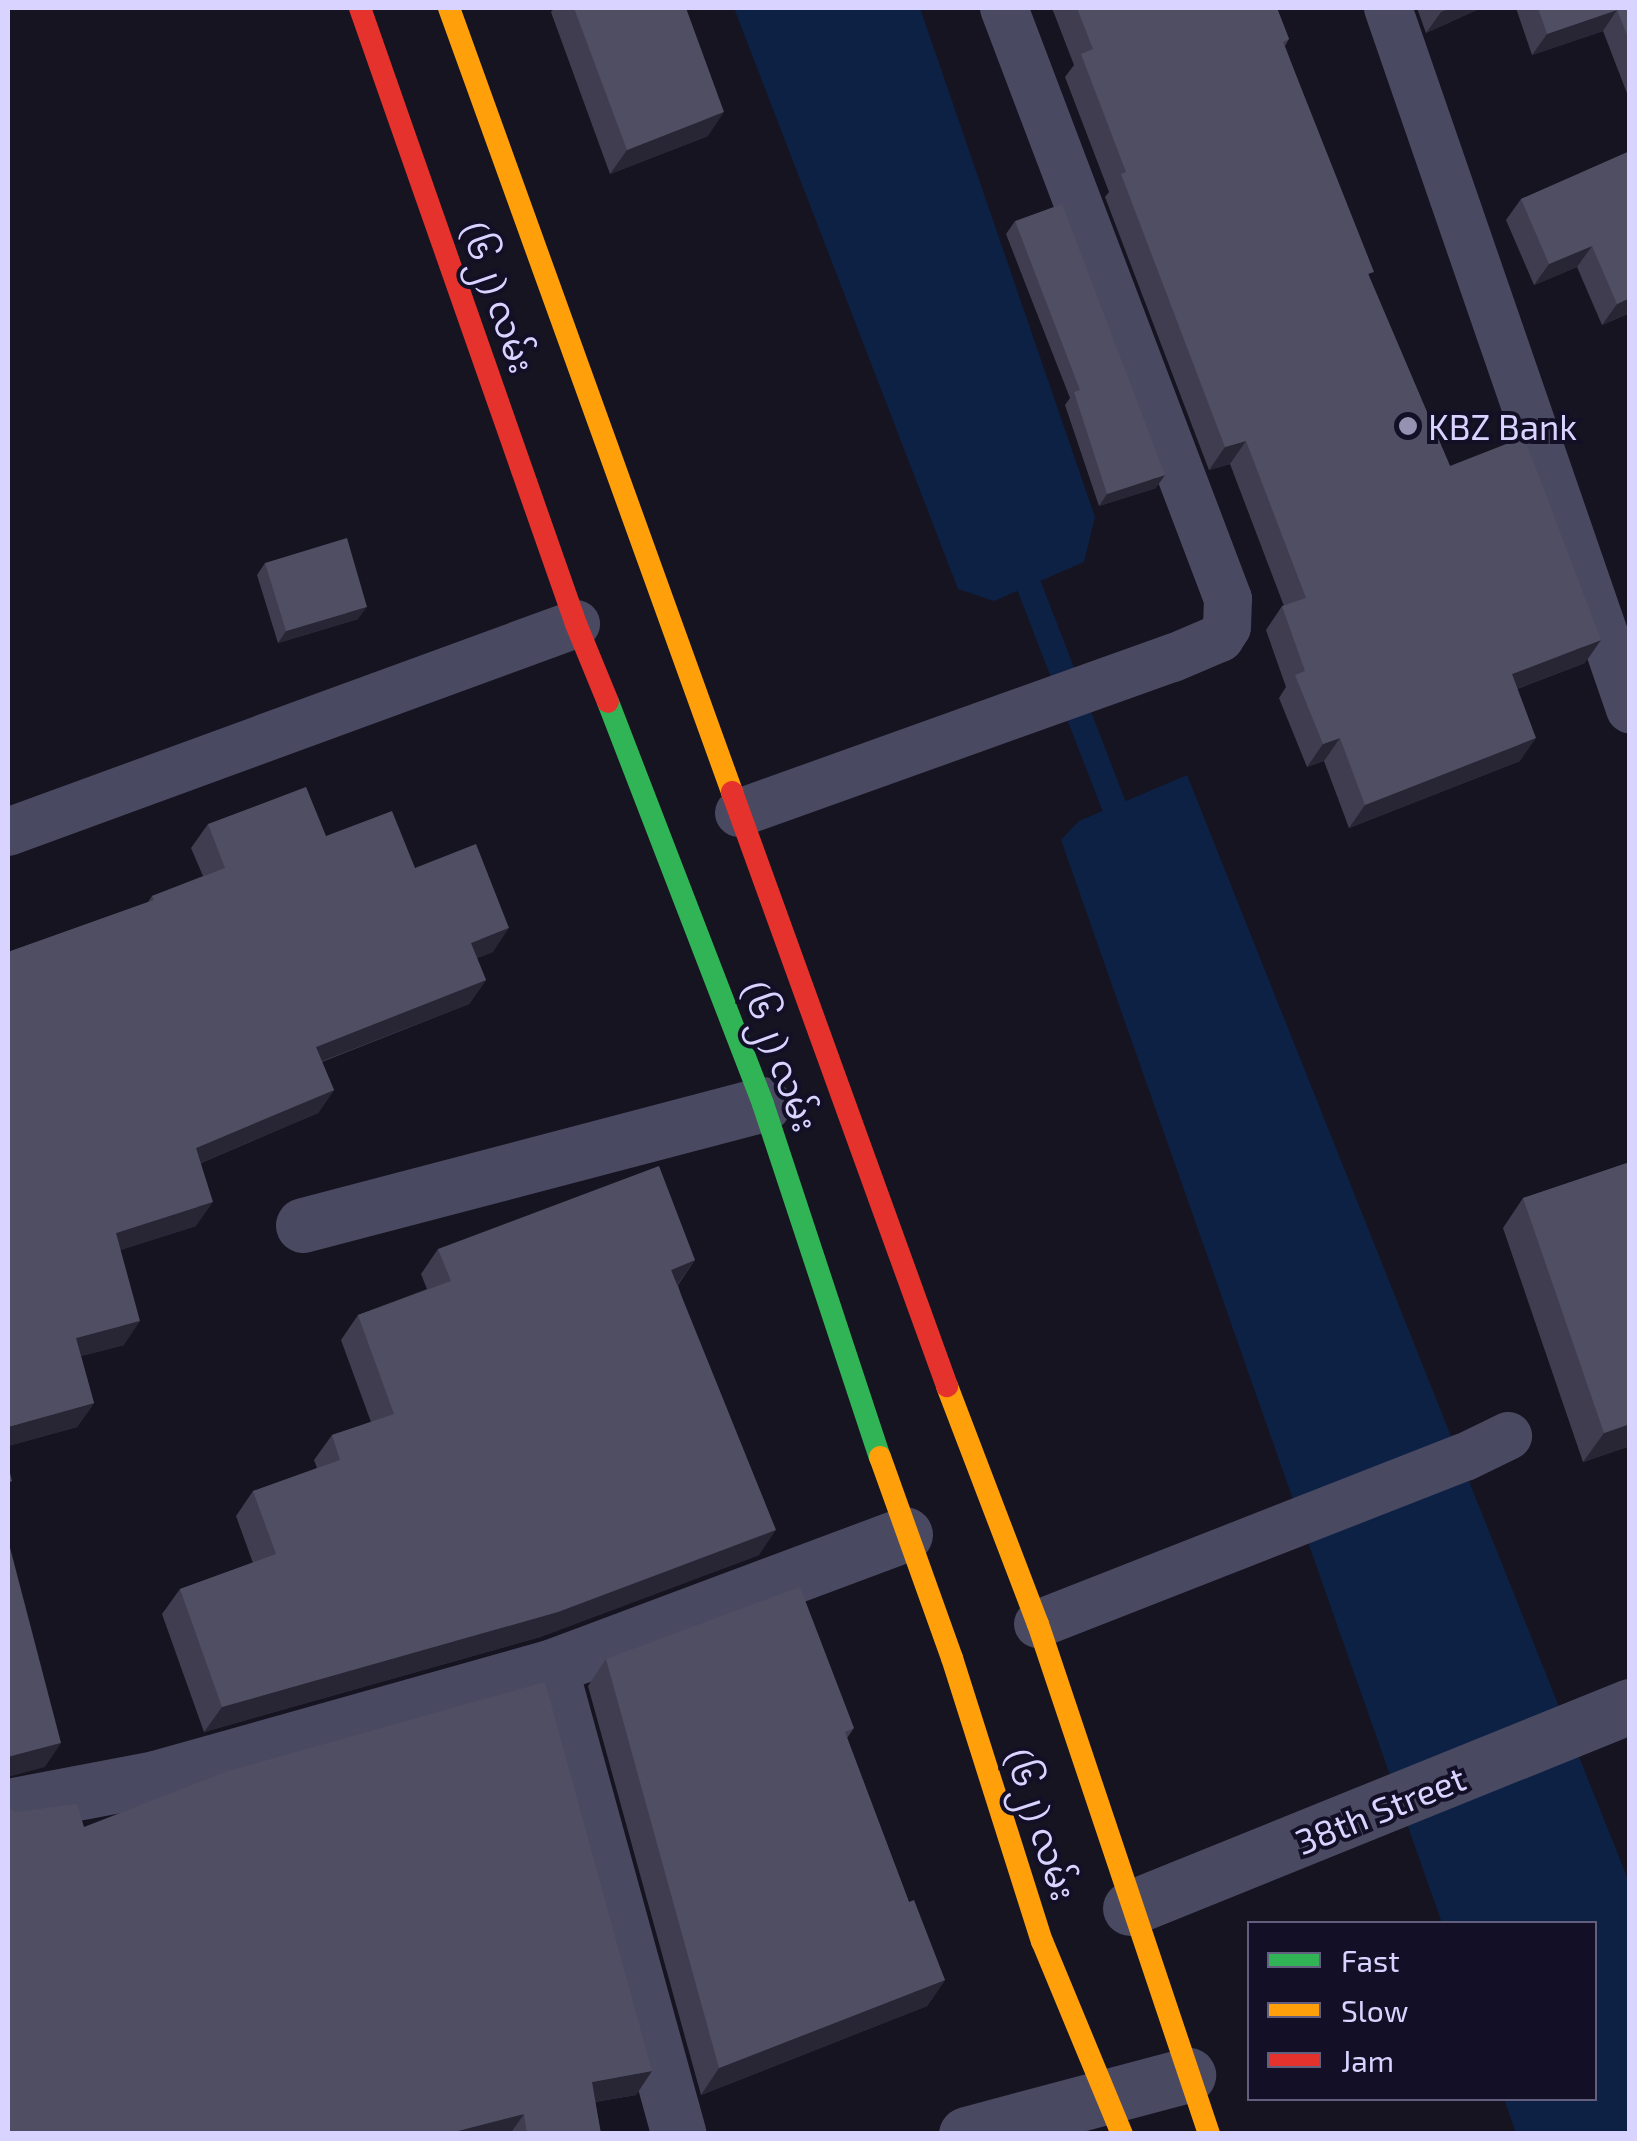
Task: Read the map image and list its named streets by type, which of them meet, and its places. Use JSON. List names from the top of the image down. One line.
{"streets":{"main road":["(၆၂) လမ်း"],"street":["38th Street"]},"crossings":[["(၆၂) လမ်း","38th Street"]],"places":["KBZ Bank"],"legend":["Fast","Slow","Jam"]}
